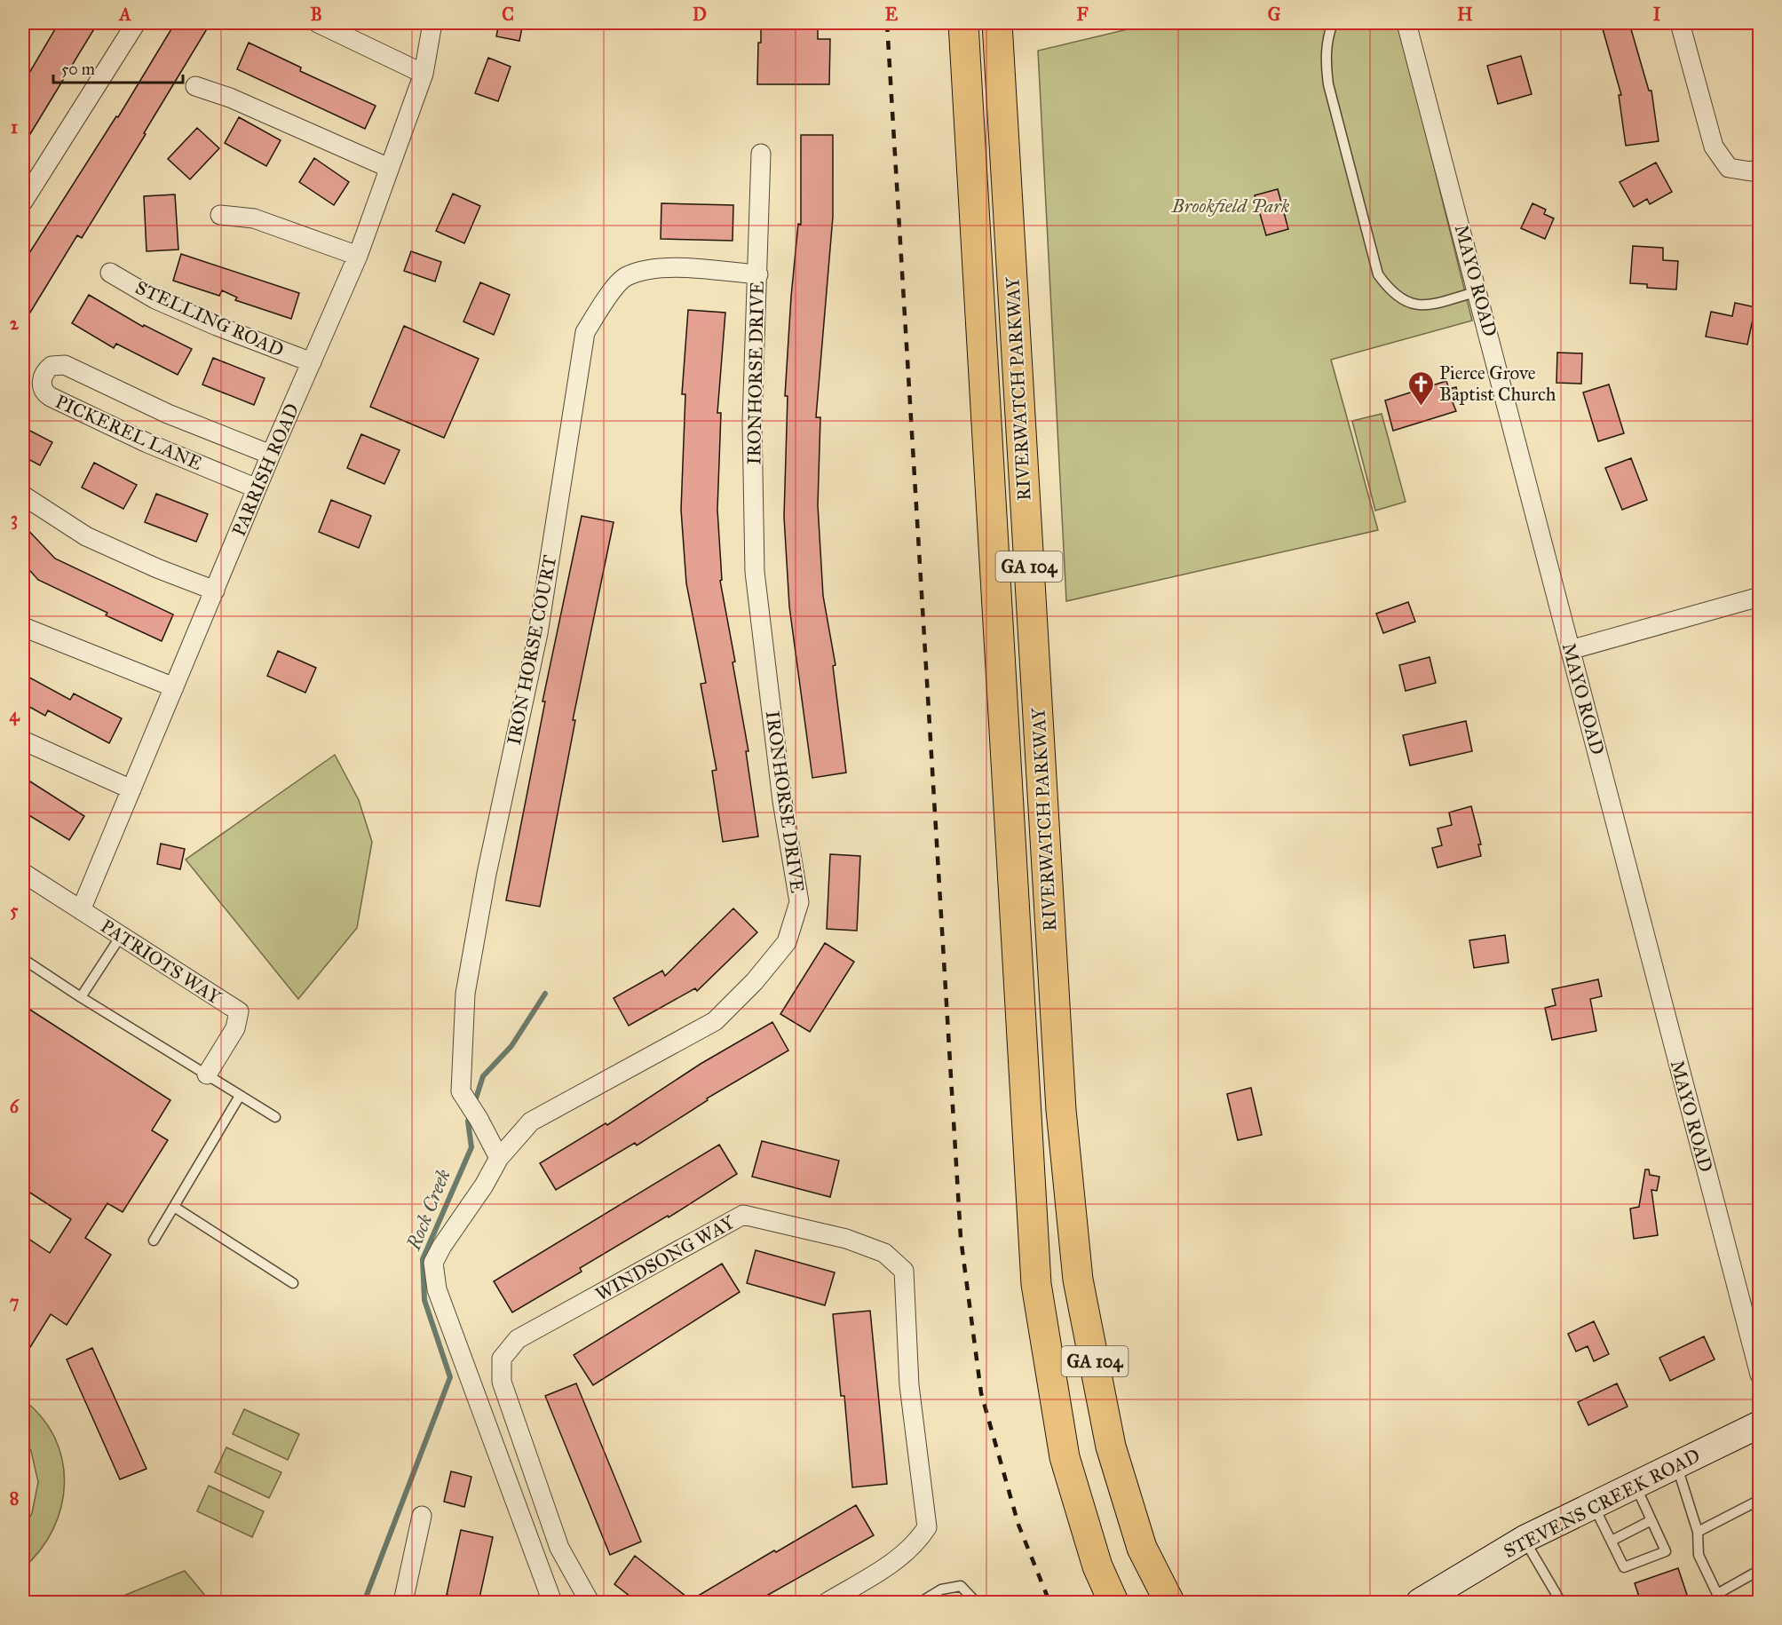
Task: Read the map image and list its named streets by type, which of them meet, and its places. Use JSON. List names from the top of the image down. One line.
{"streets":{"main road":["RIVERWATCH PARKWAY","GA 104"],"street":["MAYO ROAD","STELLING ROAD","IRONHORSE DRIVE","PICKEREL LANE","PARRISH ROAD","IRON HORSE COURT","PATRIOTS WAY","WINDSONG WAY","STEVENS CREEK ROAD"]},"crossings":[["STELLING ROAD","PARRISH ROAD"],["IRONHORSE DRIVE","IRON HORSE COURT"],["PICKEREL LANE","PARRISH ROAD"],["PARRISH ROAD","PATRIOTS WAY"]],"water":["Rock Creek"],"parks":["Brookfield Park"],"places":{"church":["Pierce Grove Baptist Church"]},"scale_bar":"50 m","grid":{"columns":["A","B","C","D","E","F","G","H","I"],"rows":["1","2","3","4","5","6","7","8"]}}
